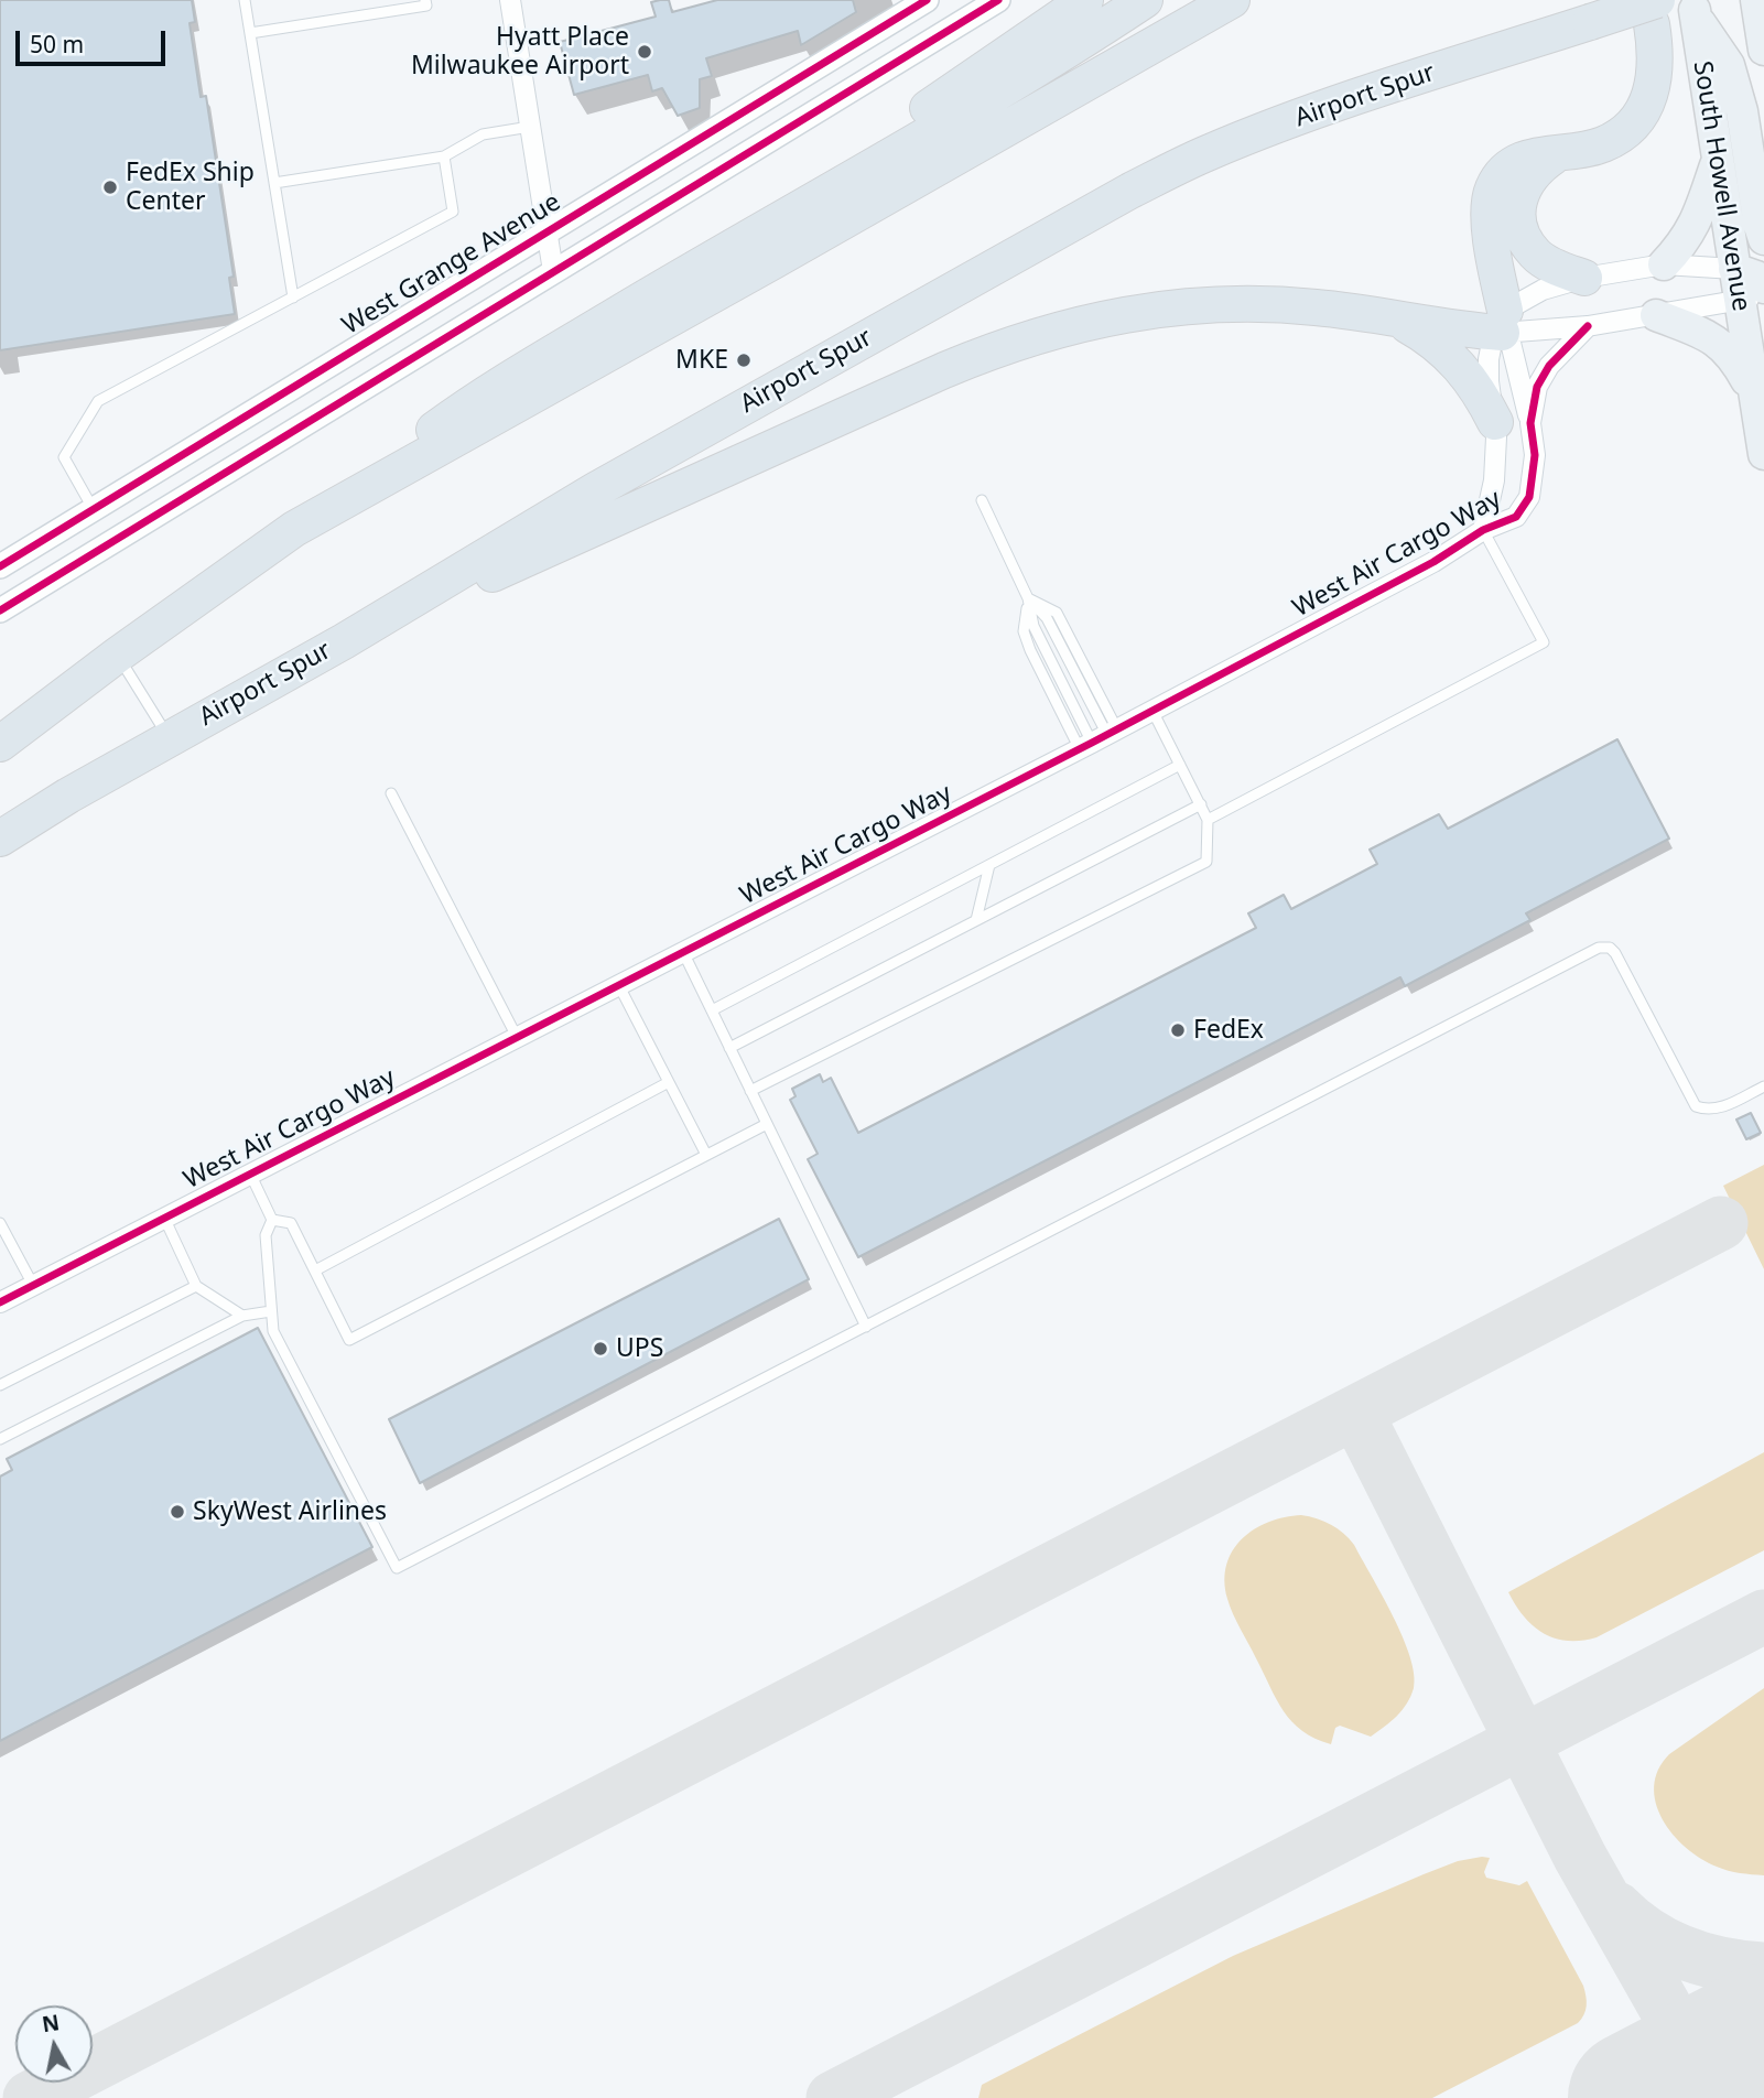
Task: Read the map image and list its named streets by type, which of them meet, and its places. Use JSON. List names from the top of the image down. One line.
{"streets":{"highway":["Airport Spur"],"main road":["South Howell Avenue"],"street":["West Grange Avenue","West Air Cargo Way"]},"places":["Hyatt Place Milwaukee Airport","FedEx Ship Center","MKE","FedEx","UPS","SkyWest Airlines"],"scale_bar":"50 m","north":"top"}
